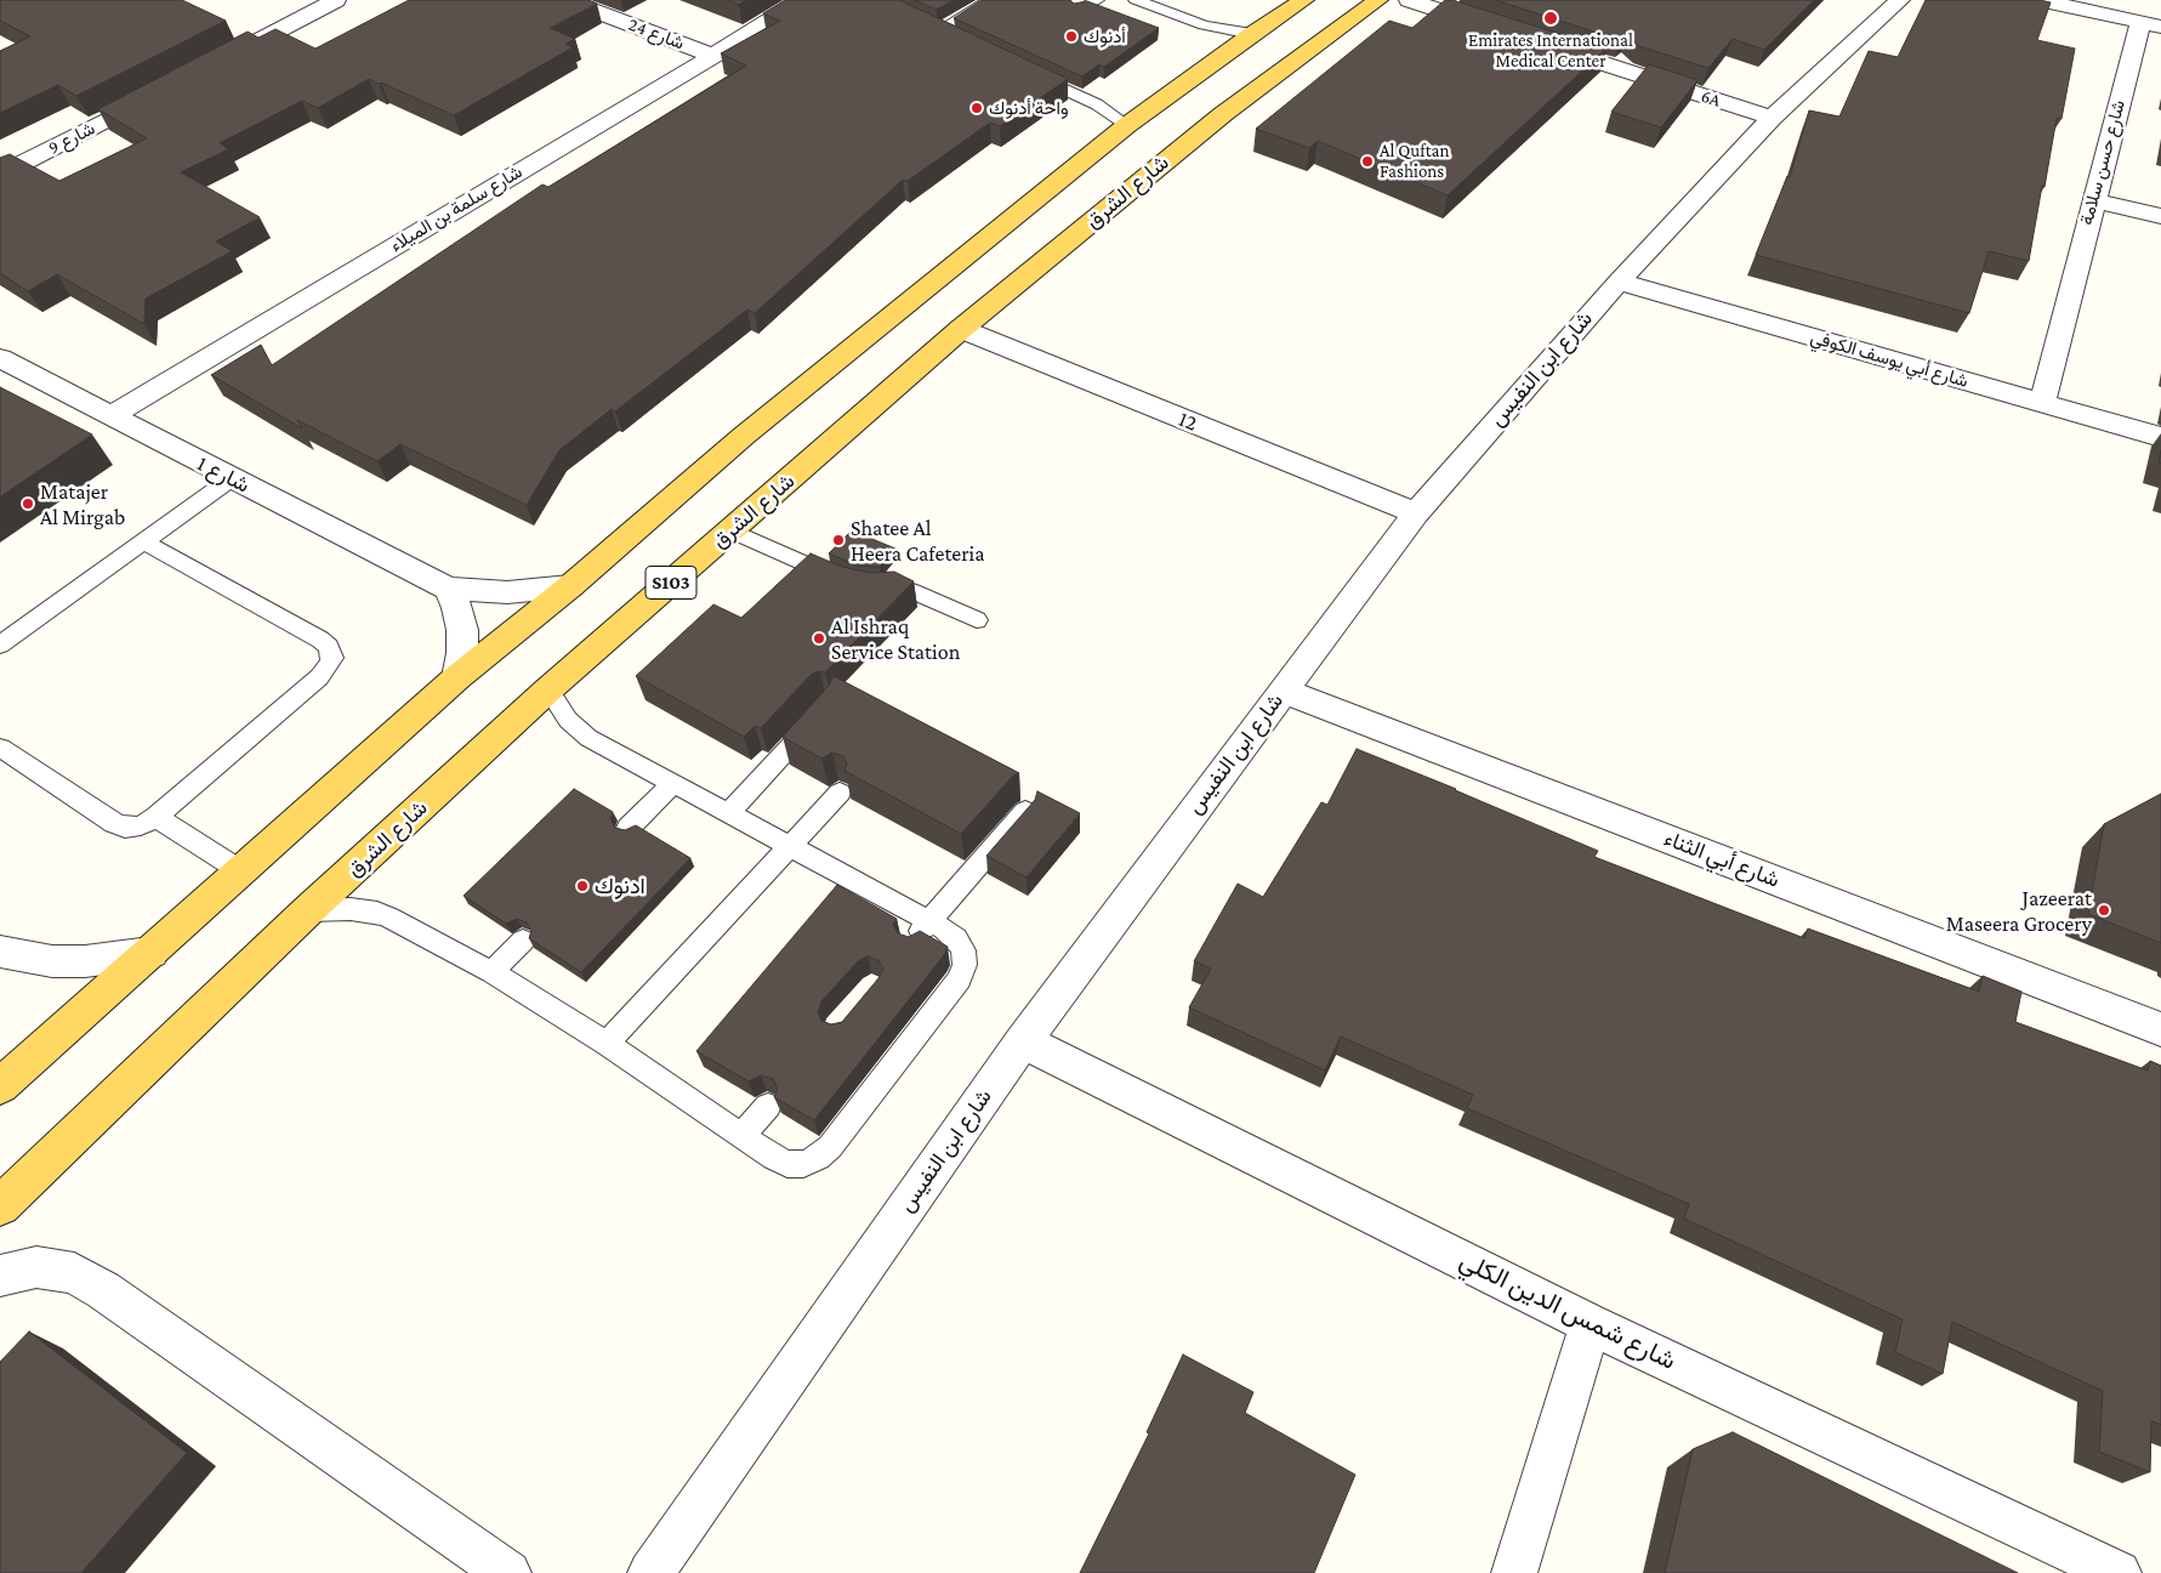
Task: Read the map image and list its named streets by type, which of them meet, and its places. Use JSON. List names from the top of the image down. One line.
{"streets":{"main road":["شارع الشرق","S103"],"street":["شارع 24","6A","شارع 9","شارع حسن سلامة","شارع سلمة بن الميلاء","شارع أبي يوسف الكوفي","شارع ابن النفيس","12","شارع 1","شارع أبي الثناء","شارع شمس الدين الكلي"]},"crossings":[["شارع 24","شارع سلمة بن الميلاء"],["6A","شارع ابن النفيس"],["شارع حسن سلامة","شارع أبي يوسف الكوفي"],["شارع الشرق","12"],["شارع سلمة بن الميلاء","شارع 1"],["شارع أبي يوسف الكوفي","شارع ابن النفيس"],["شارع ابن النفيس","12"],["شارع ابن النفيس","شارع أبي الثناء"],["شارع ابن النفيس","شارع شمس الدين الكلي"]],"places":["Emirates International Medical Center","أدنوك","واحة أدنوك","Al Quftan Fashions","Matajer Al Mirgab","Shatee Al Heera Cafeteria","Al Ishraq Service Station","ادنوك","Jazeerat Maseera Grocery"]}
